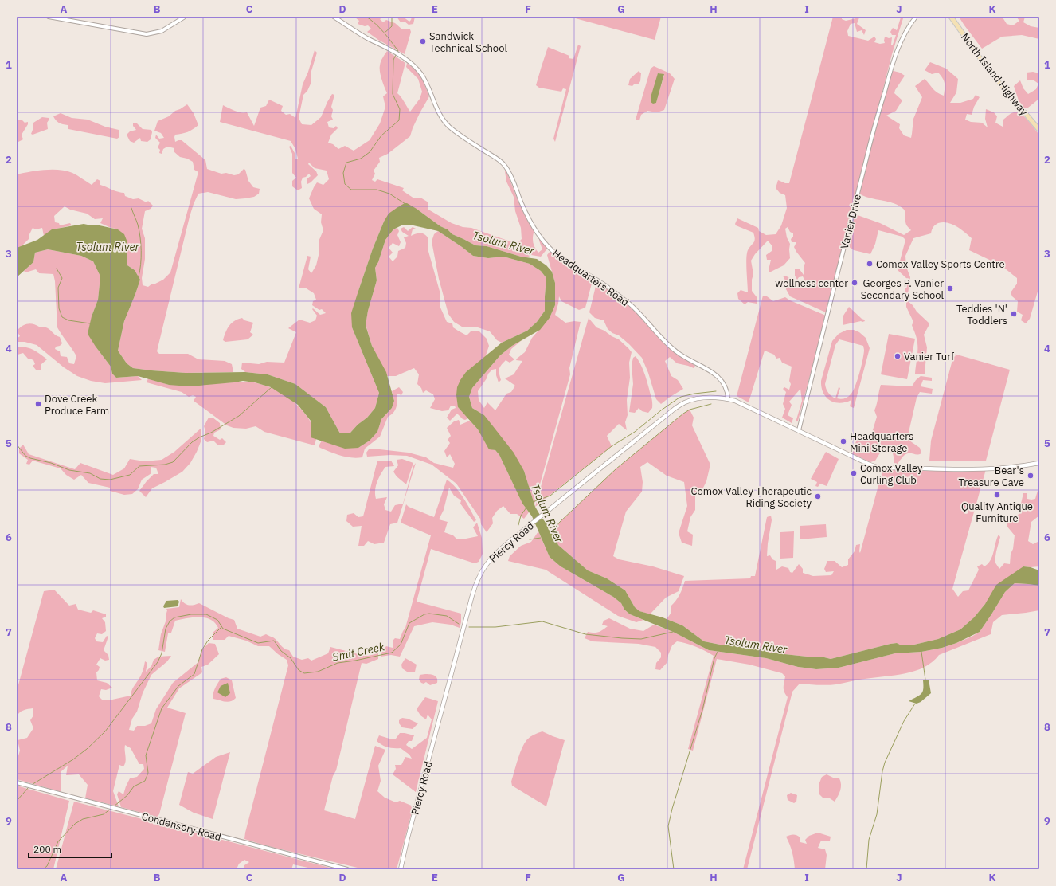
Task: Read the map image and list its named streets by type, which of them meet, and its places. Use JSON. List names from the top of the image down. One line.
{"streets":{"main road":["North Island Highway","Piercy Road"],"street":["Vanier Drive","Headquarters Road","Condensory Road"]},"crossings":[["Vanier Drive","Piercy Road"],["Headquarters Road","Piercy Road"]],"water":["Tsolum River","Smit Creek"],"places":["Sandwick Technical School","Comox Valley Sports Centre","wellness center","Georges P. Vanier Secondary School","Teddies 'N' Toddlers","Vanier Turf","Dove Creek Produce Farm","Headquarters Mini Storage","Comox Valley Curling Club","Bear's Treasure Cave","Quality Antique Furniture","Comox Valley Therapeutic Riding Society"],"scale_bar":"200 m","grid":{"columns":["A","B","C","D","E","F","G","H","I","J","K"],"rows":["1","2","3","4","5","6","7","8","9"]}}
